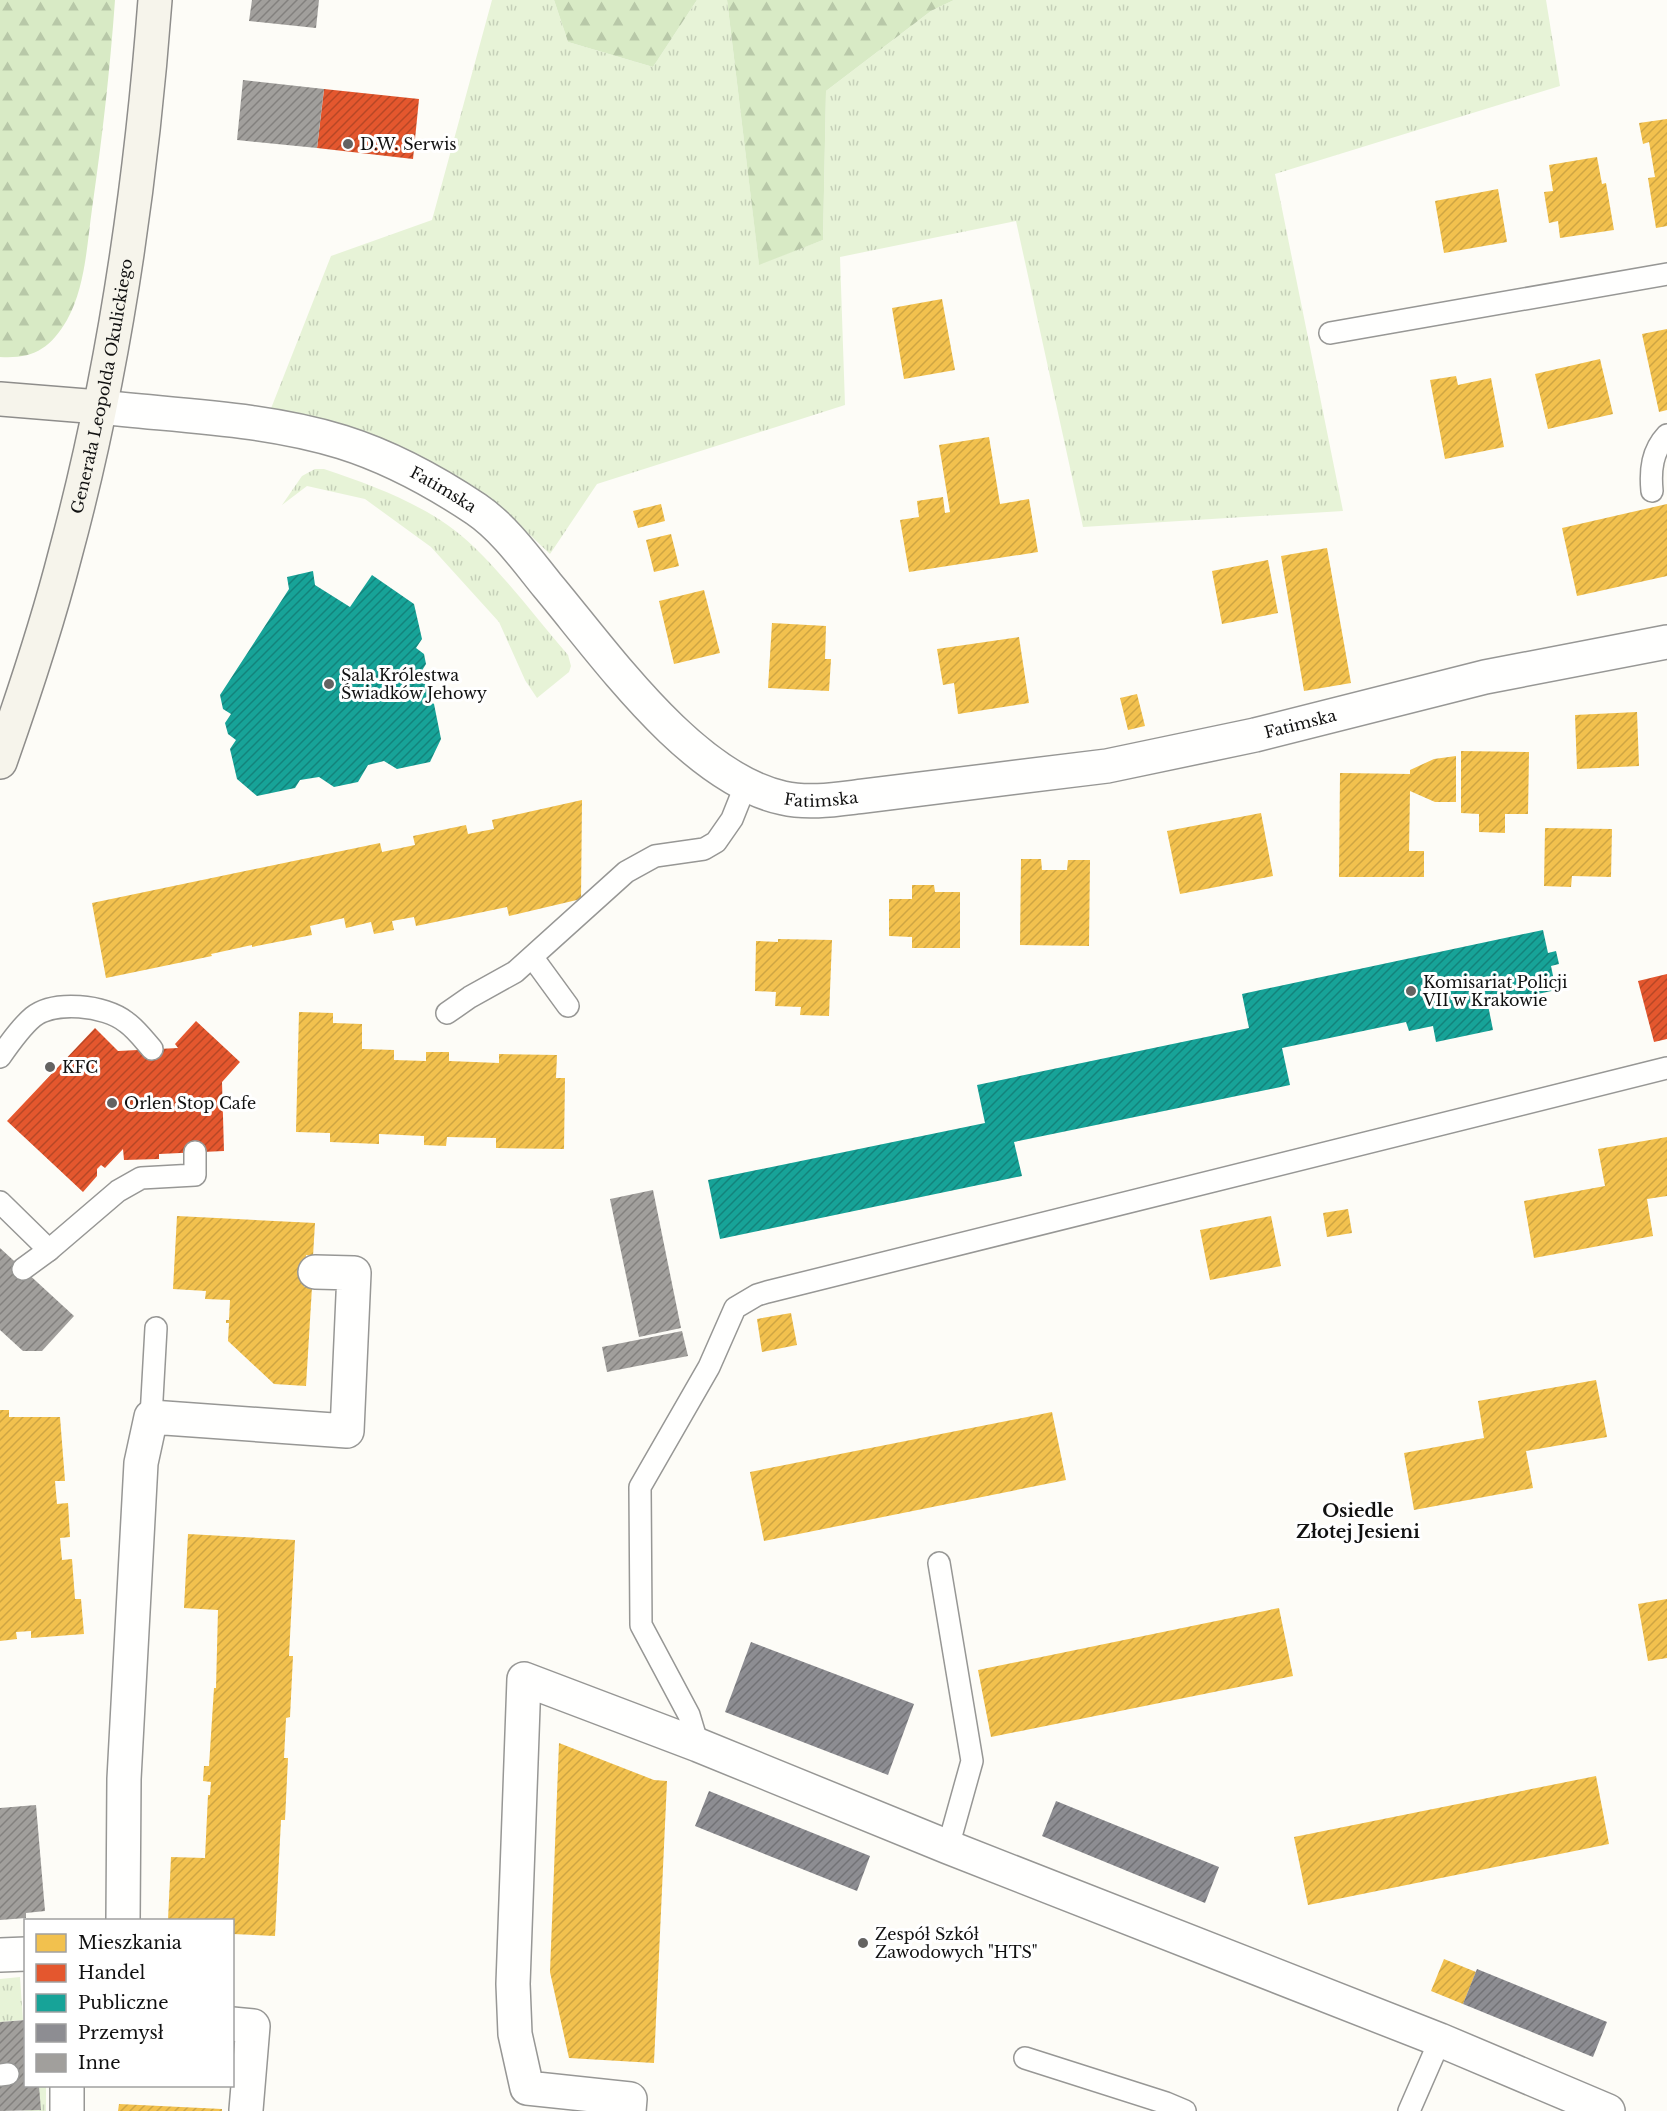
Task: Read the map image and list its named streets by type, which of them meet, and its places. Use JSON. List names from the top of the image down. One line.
{"streets":{"main road":["Generała Leopolda Okulickiego"],"street":["Fatimska"]},"crossings":[["Generała Leopolda Okulickiego","Fatimska"]],"districts":["Osiedle Złotej Jesieni"],"places":["D.W. Serwis","Sala Królestwa Świadków Jehowy","Komisariat Policji VII w Krakowie","KFC","Orlen Stop Cafe","Zespół Szkół Zawodowych \"HTS\""],"legend":["Mieszkania","Handel","Publiczne","Przemysł","Inne"]}
